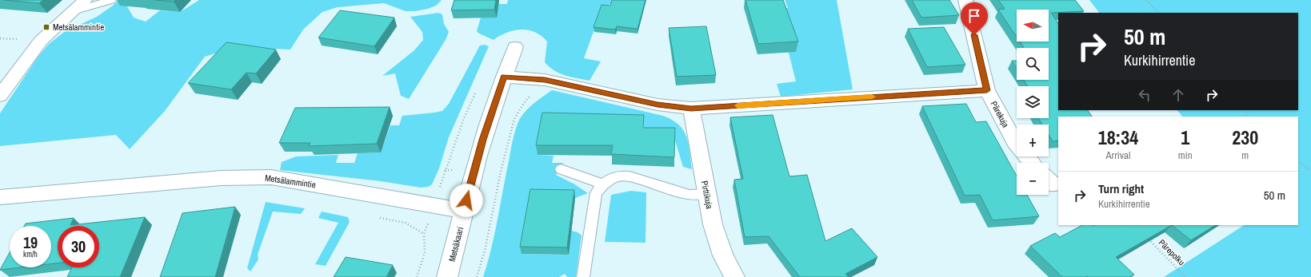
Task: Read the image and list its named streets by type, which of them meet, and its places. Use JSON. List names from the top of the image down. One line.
{"streets":{"street":["Pärekuja","Metsälammintie","Pirttikuja","Metsäkaari"],"path":["Pärepolku"]},"crossings":[["Metsälammintie","Metsäkaari"]],"places":{"transit":["Metsälammintie"]},"north":"left","page":{"map_buttons":["+","−"],"turn":["50 m","Kurkihirrentie"],"eta":["18:34","Arrival","1","min","230","m"],"list":[{"name":"Turn right","note":"Kurkihirrentie","value":"50 m"}],"speed":"19 km/h","limit":"30"}}
